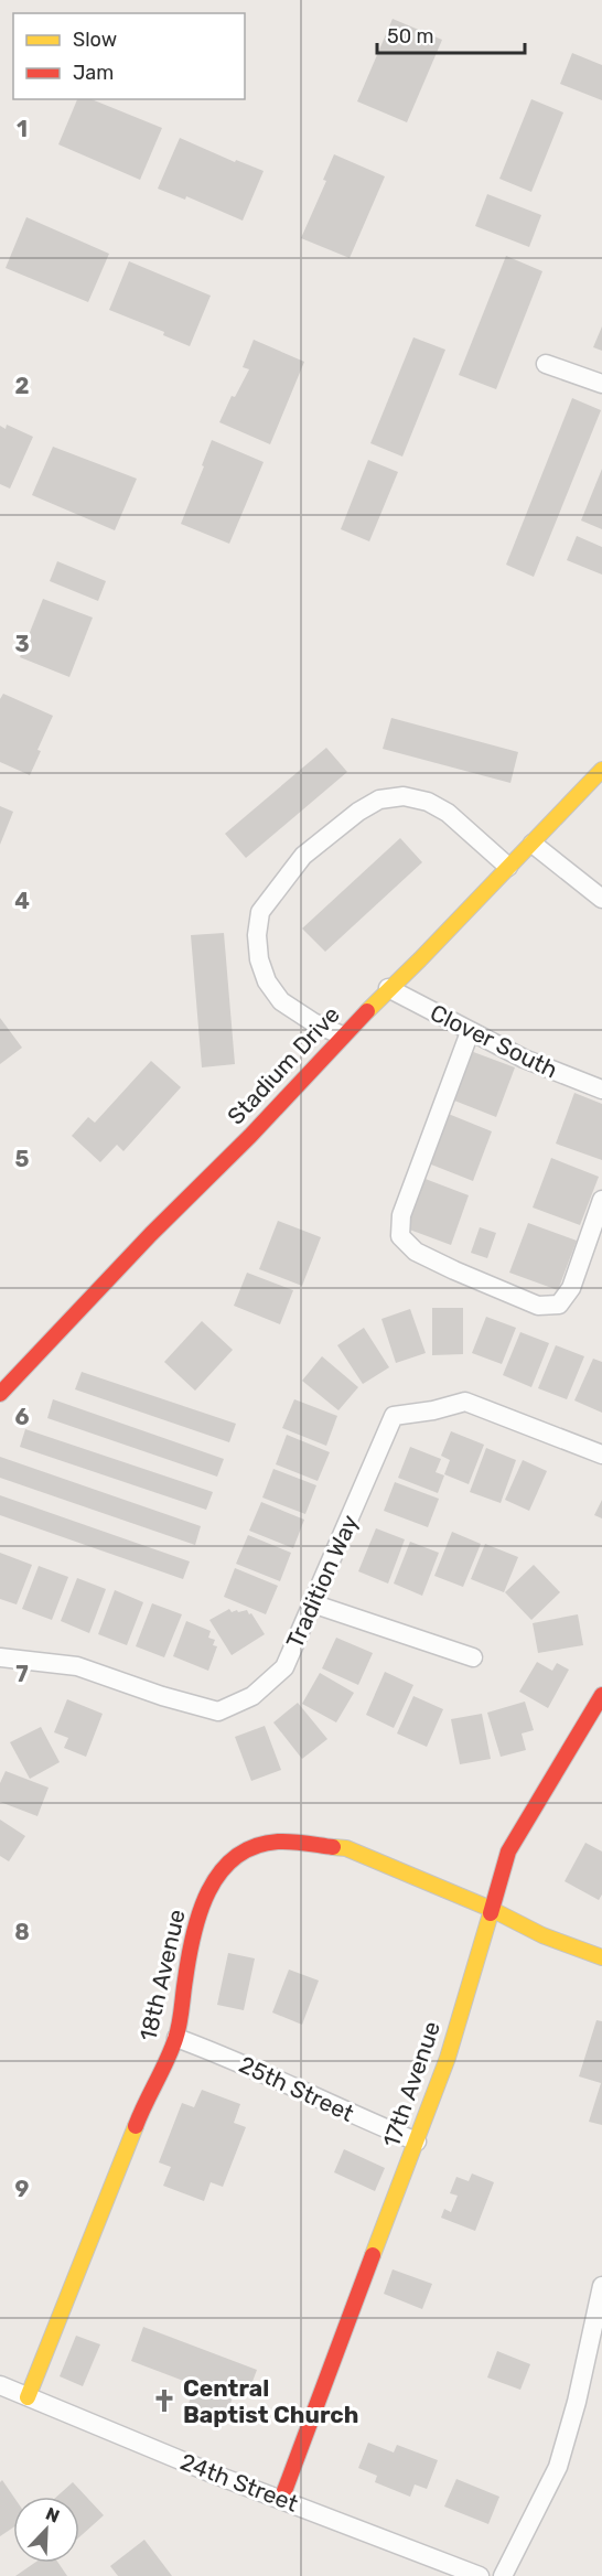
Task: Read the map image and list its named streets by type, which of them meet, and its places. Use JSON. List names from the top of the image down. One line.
{"streets":{"street":["Clover South","Stadium Drive","Tradition Way","18th Avenue","17th Avenue","25th Street","24th Street"]},"crossings":[["Clover South","Stadium Drive"],["18th Avenue","17th Avenue"],["18th Avenue","25th Street"],["18th Avenue","24th Street"],["17th Avenue","25th Street"],["17th Avenue","24th Street"]],"places":{"church":["Central Baptist Church"]},"legend":["Slow","Jam"],"scale_bar":"50 m","north":"top right","grid":{"rows":["1","2","3","4","5","6","7","8","9"]}}
